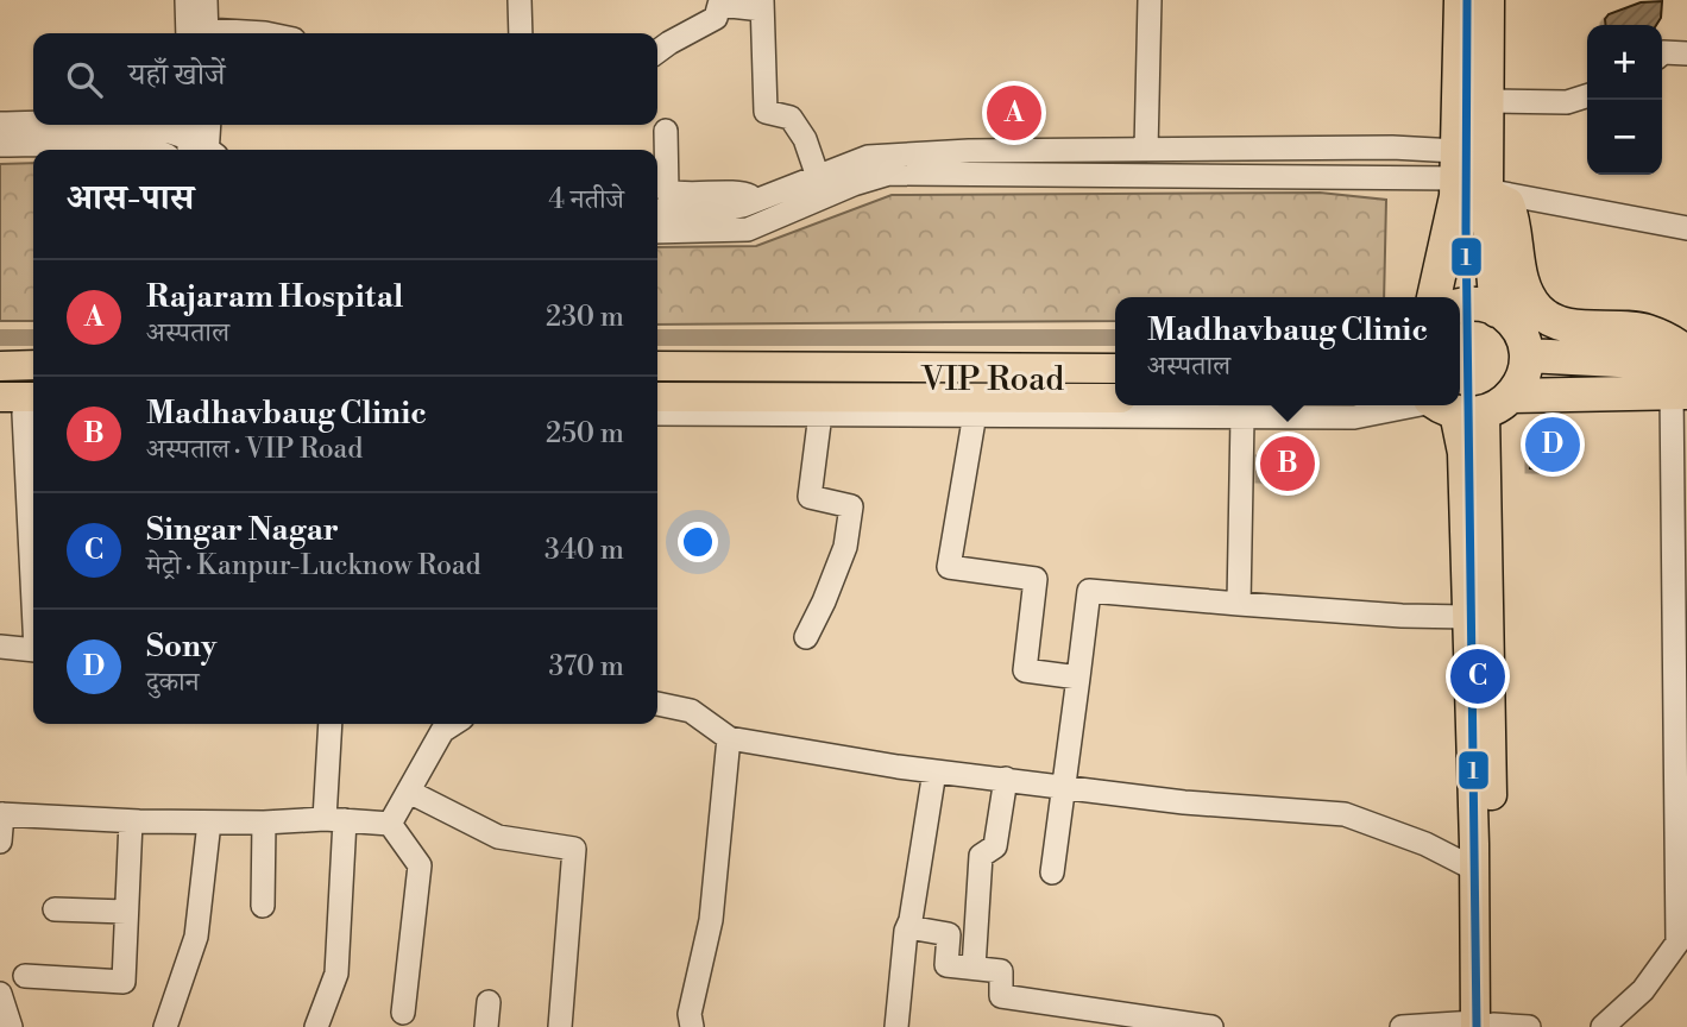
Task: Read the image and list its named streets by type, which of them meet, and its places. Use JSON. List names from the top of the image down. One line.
{"streets":{"main road":["VIP Road"]},"lines":["transit line 1"],"page":{"map_buttons":["+","−"],"search":"यहाँ खोजें","pins":["A","D","B","C"],"heading":["आस-पास","4 नतीजे"],"list":[{"mark":"A","name":"Rajaram Hospital","note":"अस्पताल","value":"230 m"},{"mark":"B","name":"Madhavbaug Clinic","note":"अस्पताल · VIP Road","value":"250 m"},{"mark":"C","name":"Singar Nagar","note":"मेट्रो · Kanpur-Lucknow Road","value":"340 m"},{"mark":"D","name":"Sony","note":"दुकान","value":"370 m"}],"popup":["Madhavbaug Clinic","अस्पताल"]}}
